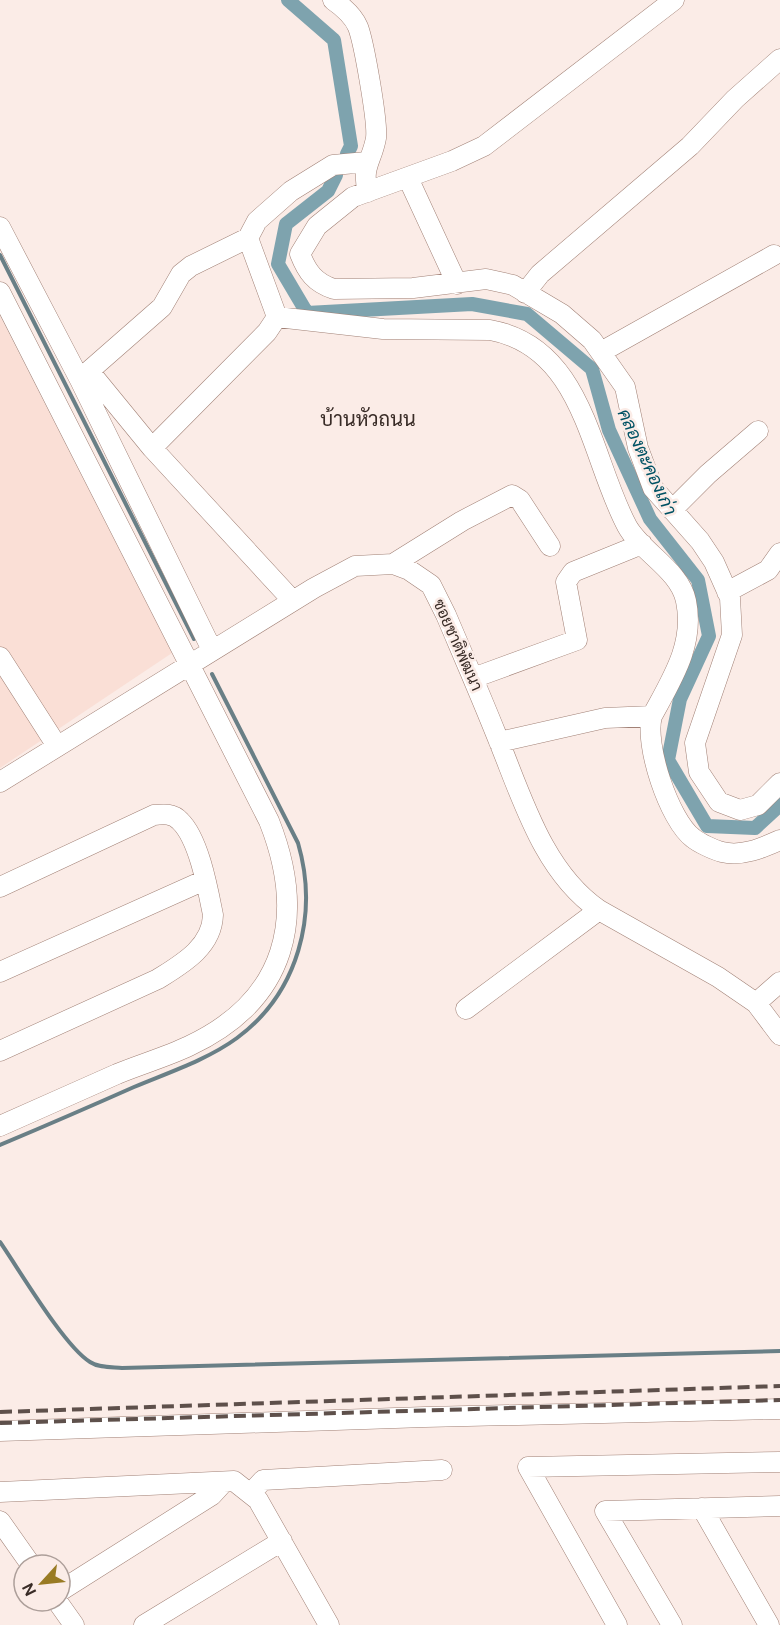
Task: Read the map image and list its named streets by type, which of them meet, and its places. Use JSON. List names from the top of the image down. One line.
{"streets":{"street":["ซอยชาติพัฒนา"]},"districts":["บ้านหัวถนน"],"water":["คลองตะคองเก่า"],"north":"bottom left"}
